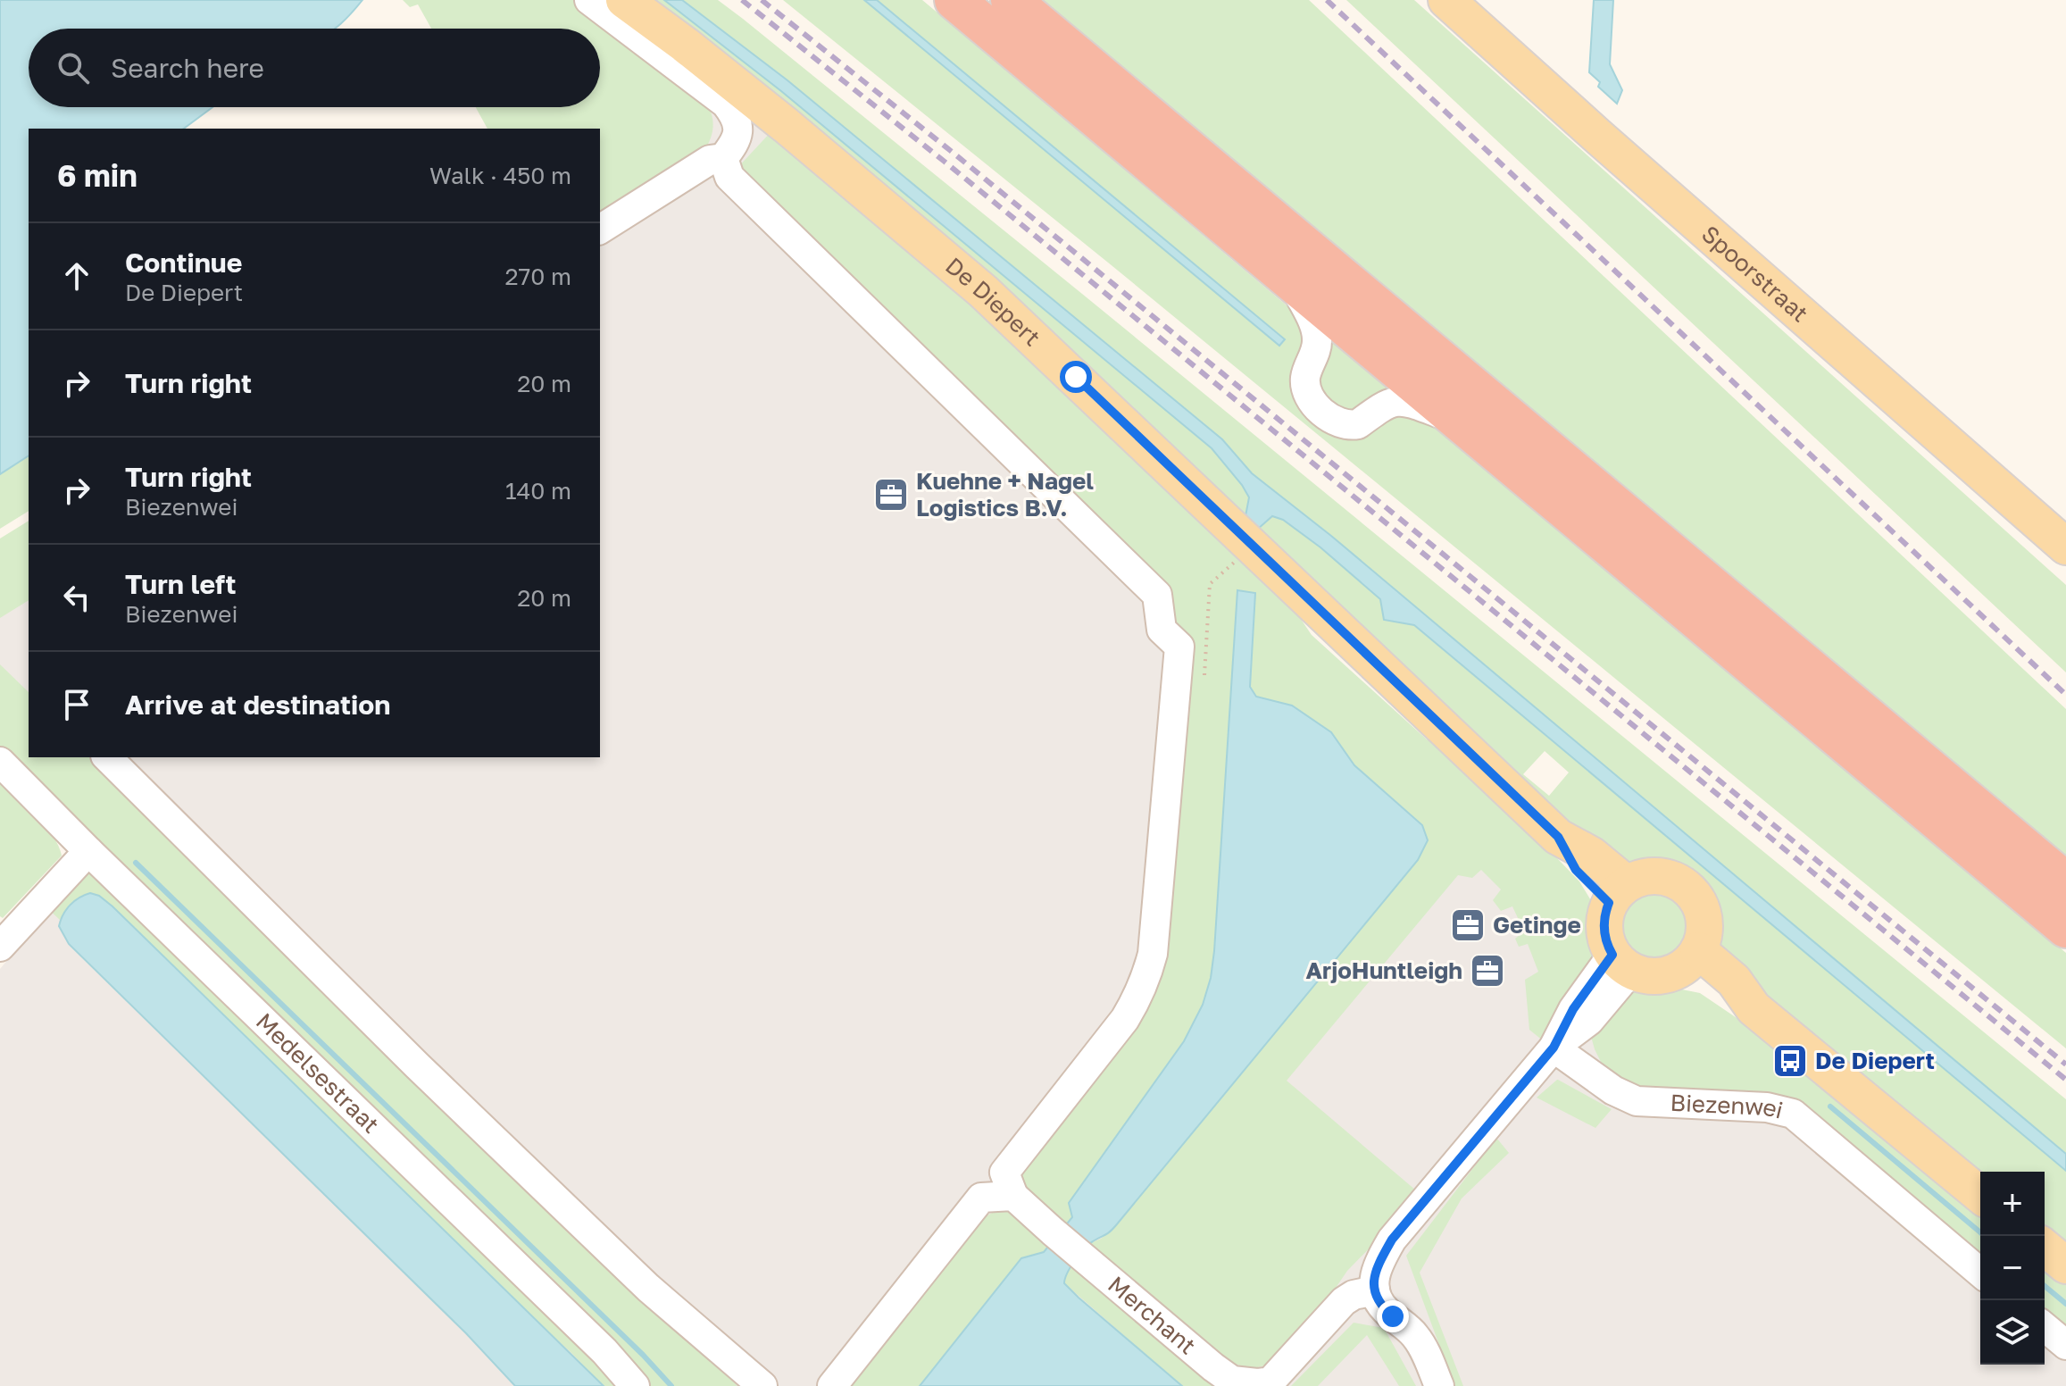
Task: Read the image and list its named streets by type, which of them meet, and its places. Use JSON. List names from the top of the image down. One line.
{"streets":{"main road":["Spoorstraat","De Diepert"],"street":["Medelsestraat","Biezenwei","Merchant"]},"places":{"office":["Kuehne + Nagel Logistics B.V.","Getinge","ArjoHuntleigh"],"bus stop":["De Diepert"]},"page":{"search":"Search here","heading":["6 min","Walk · 450 m"],"list":[["Continue","De Diepert","270 m"],["Turn right","20 m"],["Turn right","Biezenwei","140 m"],["Turn left","Biezenwei","20 m"],"Arrive at destination"],"map_buttons":["+","−"]}}
